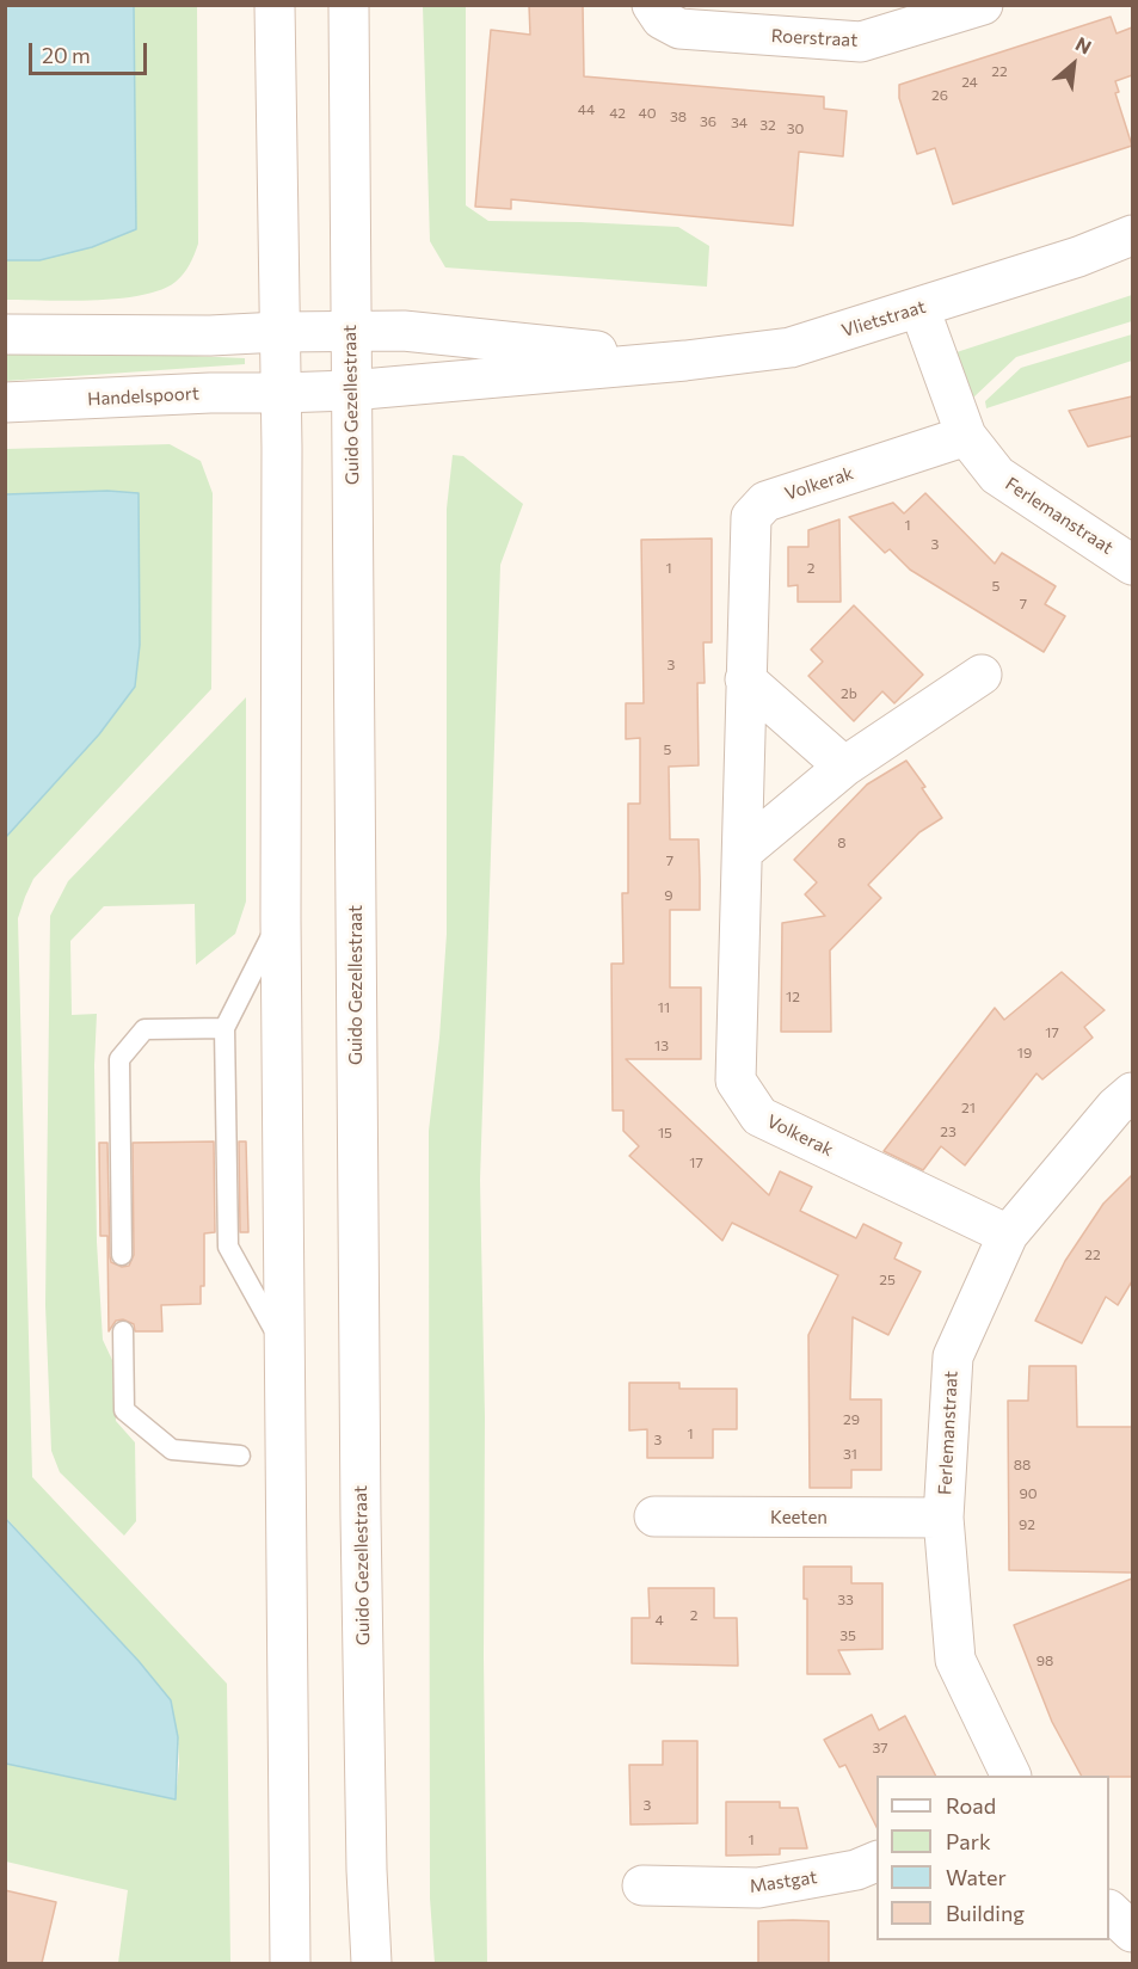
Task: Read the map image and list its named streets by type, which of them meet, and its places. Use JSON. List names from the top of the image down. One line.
{"streets":{"street":["Roerstraat","Vlietstraat","Handelspoort","Guido Gezellestraat","Volkerak","Ferlemanstraat","Keeten","Mastgat"]},"crossings":[["Vlietstraat","Handelspoort"],["Vlietstraat","Guido Gezellestraat"],["Vlietstraat","Ferlemanstraat"],["Volkerak","Ferlemanstraat"],["Ferlemanstraat","Keeten"]],"house_numbers":["22","24","26","44","42","40","38","36","34","32","30","1","3","1","2","5","7","3","2b","5","8","7","9","12","11","17","13","19","21","23","15","17","22","25","29","1","3","31","88","90","92","33","2","4","35","98","37","3","1"],"legend":["Road","Park","Water","Building"],"scale_bar":"20 m","north":"top right"}
